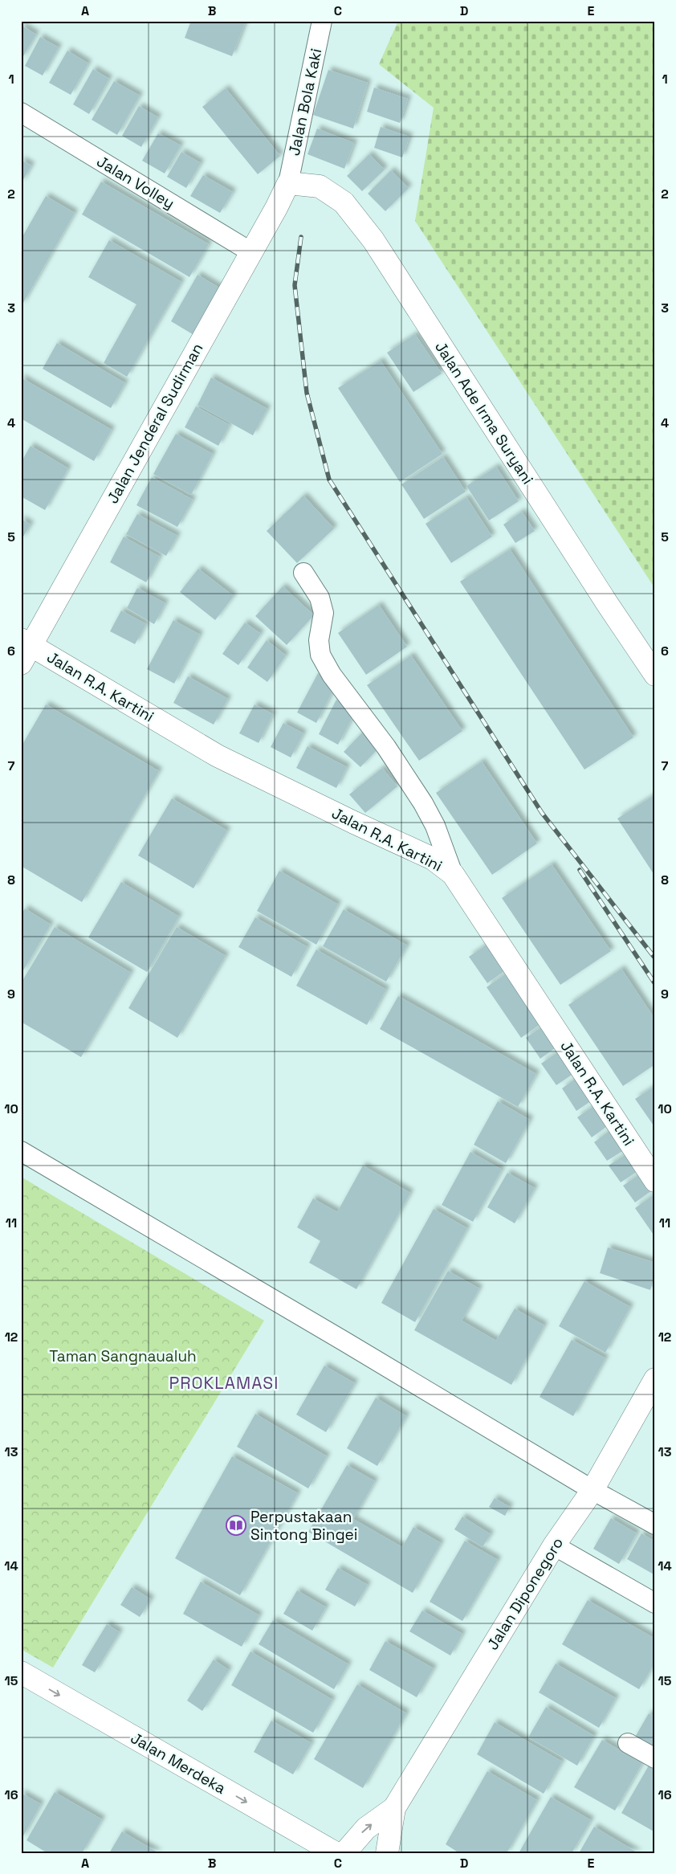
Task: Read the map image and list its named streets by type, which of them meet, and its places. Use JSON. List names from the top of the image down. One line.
{"streets":{"main road":["Jalan Ade Irma Suryani","Jalan Jenderal Sudirman","Jalan R.A. Kartini","Jalan Diponegoro","Jalan Merdeka"],"street":["Jalan Bola Kaki","Jalan Volley"]},"crossings":[["Jalan Bola Kaki","Jalan Ade Irma Suryani"],["Jalan Bola Kaki","Jalan Jenderal Sudirman"],["Jalan Volley","Jalan Jenderal Sudirman"],["Jalan Ade Irma Suryani","Jalan Jenderal Sudirman"],["Jalan Jenderal Sudirman","Jalan R.A. Kartini"]],"one_way":["Jalan Merdeka"],"districts":["PROKLAMASI"],"parks":["Taman Sangnaualuh"],"places":{"library":["Perpustakaan Sintong Bingei"]},"grid":{"columns":["A","B","C","D","E"],"rows":["1","2","3","4","5","6","7","8","9","10","11","12","13","14","15","16"]}}
